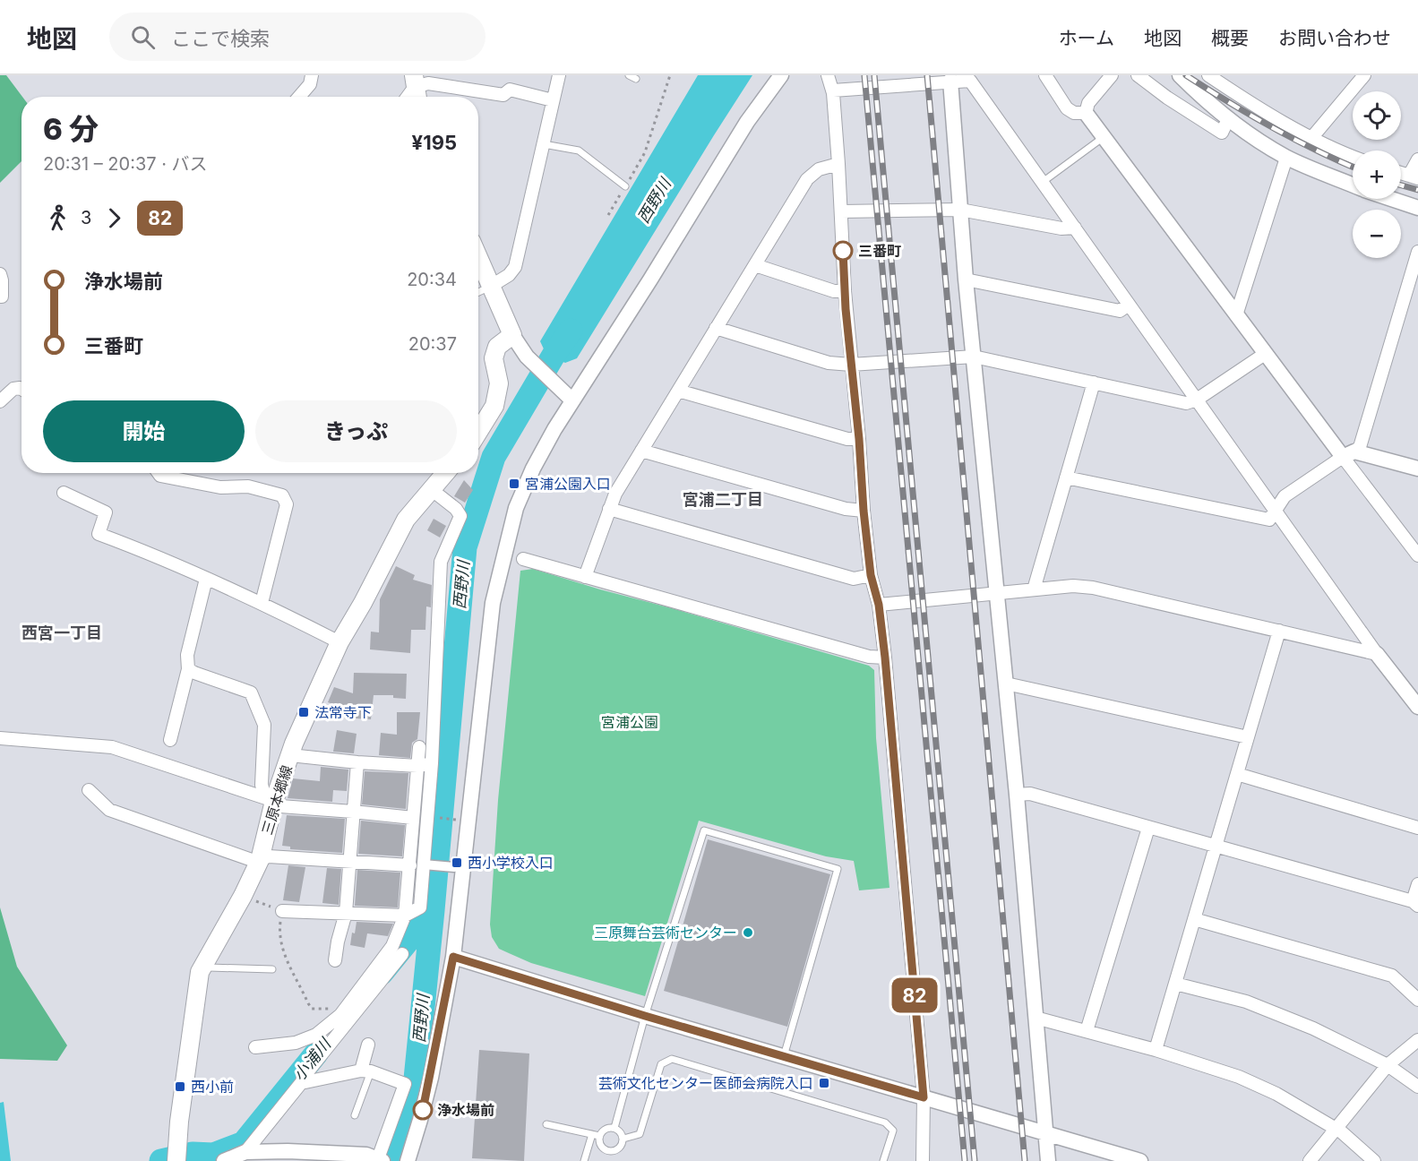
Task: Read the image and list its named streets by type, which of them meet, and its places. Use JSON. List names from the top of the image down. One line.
{"streets":{"main road":["三原本郷線"]},"districts":["宮浦二丁目","西宮一丁目"],"water":["西野川","小浦川"],"parks":["宮浦公園"],"places":{"other":["三番町","三原舞台芸術センター","浄水場前"],"transit":["宮浦公園入口","法常寺下","西小学校入口","芸術文化センター医師会病院入口","西小前"]},"lines":["bus line 82"],"page":{"header":"地図","search":"ここで検索","nav":["ホーム","地図","概要","お問い合わせ"],"on_map":"82","map_buttons":["+","−"],"heading":["6 分","20:31 – 20:37 · バス","¥195"],"legs":["3","82"],"list":[{"name":"浄水場前","value":"20:34"},{"name":"三番町","value":"20:37"}],"buttons":["開始","きっぷ"]}}
